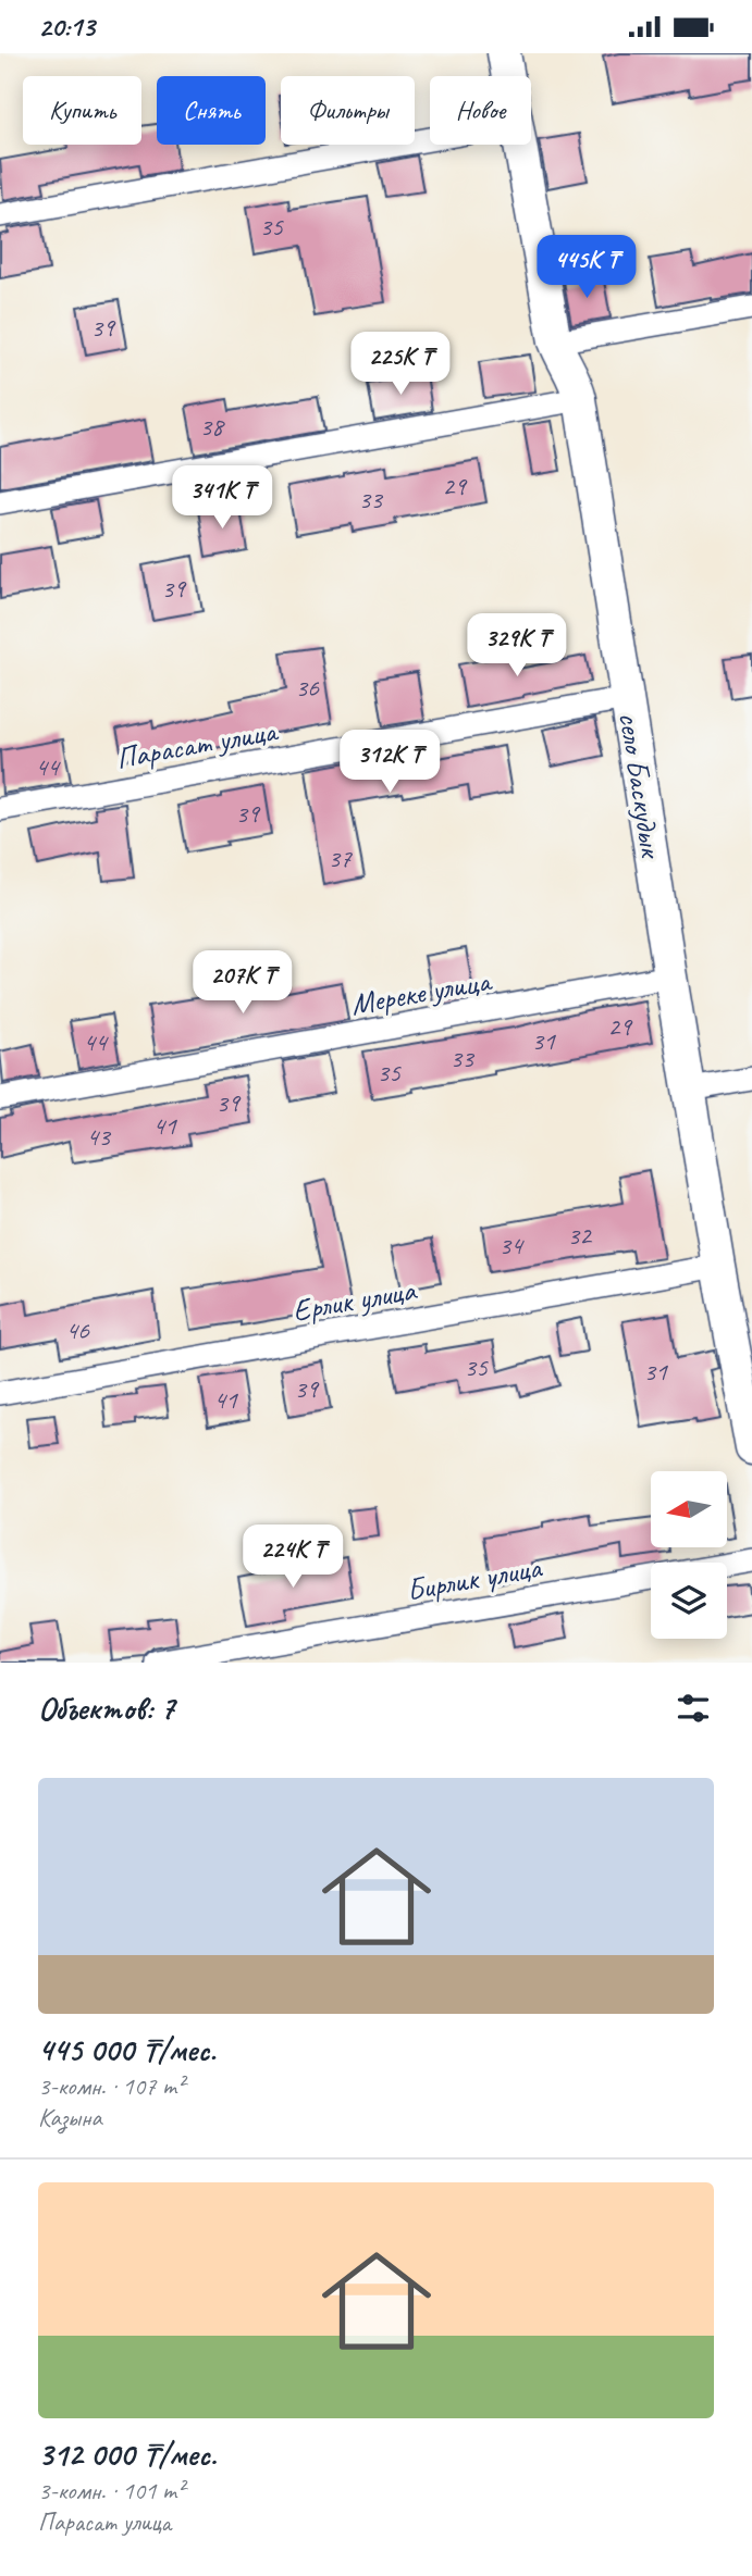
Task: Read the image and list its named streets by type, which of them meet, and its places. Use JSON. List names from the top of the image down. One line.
{"streets":{"street":["Парасат улица","село Баскудык","Мереке улица","Ерлик улица","Бирлик улица"]},"crossings":[["Парасат улица","село Баскудык"],["село Баскудык","Мереке улица"],["село Баскудык","Ерлик улица"]],"house_numbers":["35","39","38","29","33","39","36","44","39","37","29","31","44","33","35","39","41","43","32","34","46","35","31","39","41"],"north":"left","page":{"status":"20:13","chip":["Купить","Снять","Фильтры","Новое"],"price":["445K ₸","225K ₸","341K ₸","329K ₸","312K ₸","207K ₸","224K ₸"],"heading":"Объектов: 7","list":[{"name":"445 000 ₸/мес.","note":"3-комн. · 107 m² · Казына"},{"name":"312 000 ₸/мес.","note":"3-комн. · 101 m² · Парасат улица"}]}}
